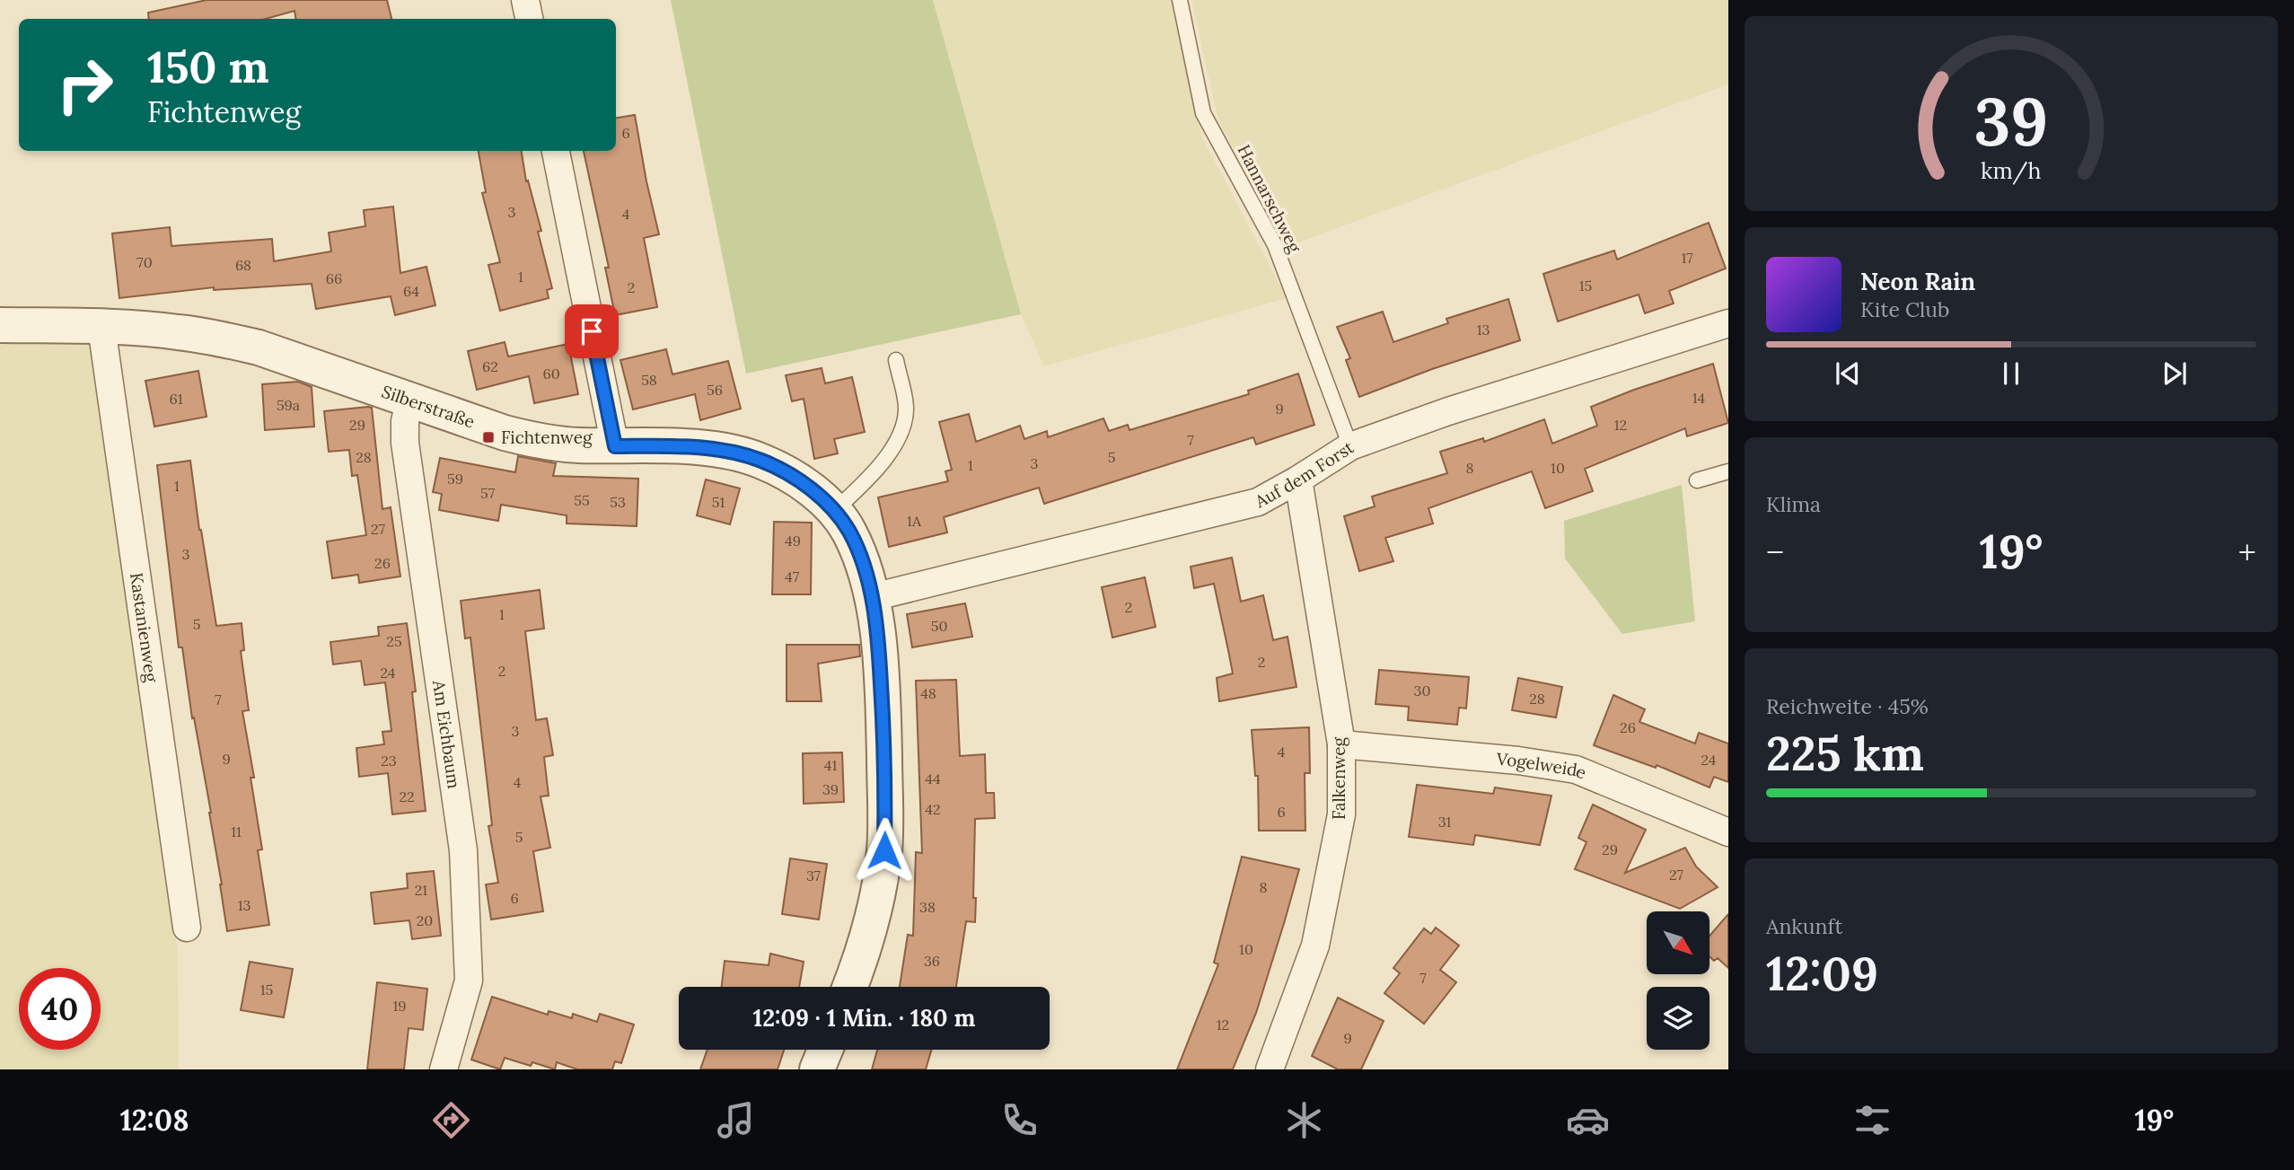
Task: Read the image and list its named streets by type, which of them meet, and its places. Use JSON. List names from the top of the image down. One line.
{"streets":{"street":["Silberstraße","Auf dem Forst","Kastanienweg","Am Eichbaum","Vogelweide","Falkenweg"],"lane":["Hannarschweg"]},"crossings":[["Hannarschweg","Auf dem Forst"],["Silberstraße","Auf dem Forst"],["Silberstraße","Kastanienweg"],["Silberstraße","Am Eichbaum"],["Auf dem Forst","Falkenweg"],["Vogelweide","Falkenweg"]],"places":{"transit":["Fichtenweg"]},"house_numbers":["6","3","4","17","70","68","1","66","15","2","64","13","62","60","58","56","14","61","59a","9","29","12","7","28","5","3","1","8","10","59","1","57","55","53","51","1A","27","49","3","26","47","2","1","5","50","25","2","2","24","30","48","28","7","26","3","4","9","24","23","41","44","4","39","22","42","6","31","11","5","29","27","37","8","21","6","13","38","20","10","36","7","15","19","12","9"],"north":"bottom right","page":{"turn":["150 m","Fichtenweg"],"song":["Neon Rain","Kite Club"],"tile":["Klima",["Reichweite · 45%","225 km"],["Ankunft","12:09"]],"heat":["−","19°","+"],"limit":"40","trip":"12:09 · 1 Min. · 180 m","tabs":["12:08","19°"],"gauge":["39","km/h"]}}
